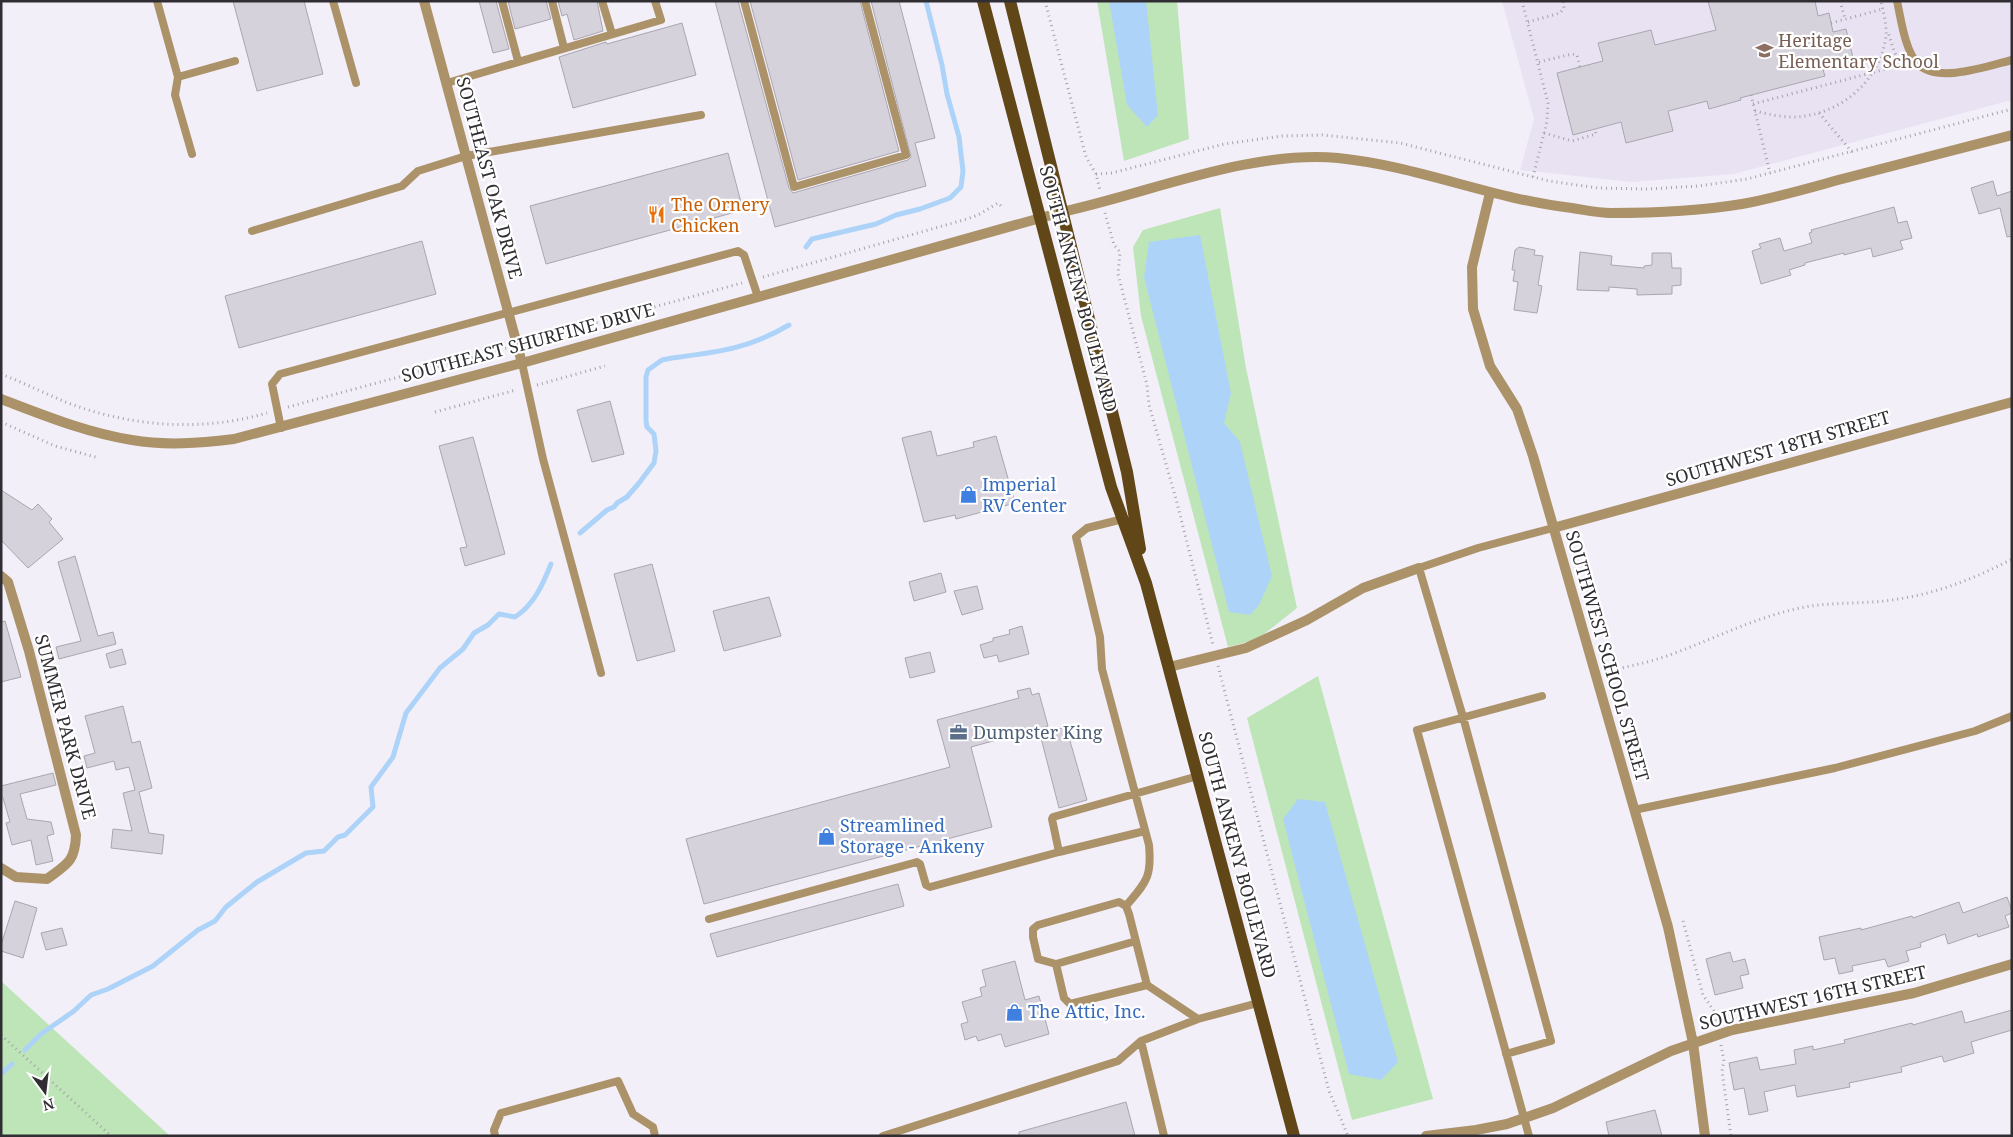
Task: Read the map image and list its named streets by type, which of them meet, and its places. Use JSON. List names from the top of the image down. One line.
{"streets":{"main road":["SOUTH ANKENY BOULEVARD"],"street":["SOUTHEAST OAK DRIVE","SOUTHEAST SHURFINE DRIVE","SOUTHWEST 18TH STREET","SOUTHWEST SCHOOL STREET","SUMMER PARK DRIVE","SOUTHWEST 16TH STREET"]},"crossings":[["SOUTHEAST OAK DRIVE","SOUTHEAST SHURFINE DRIVE"],["SOUTH ANKENY BOULEVARD","SOUTHEAST SHURFINE DRIVE"],["SOUTHEAST SHURFINE DRIVE","SOUTHWEST SCHOOL STREET"],["SOUTHWEST 18TH STREET","SOUTHWEST SCHOOL STREET"],["SOUTHWEST SCHOOL STREET","SOUTHWEST 16TH STREET"]],"places":{"school or university":["Heritage Elementary School"],"restaurant":["The Ornery Chicken"],"shop":["Imperial RV Center","Streamlined Storage - Ankeny","The Attic, Inc."],"office":["Dumpster King"]},"north":"bottom"}
